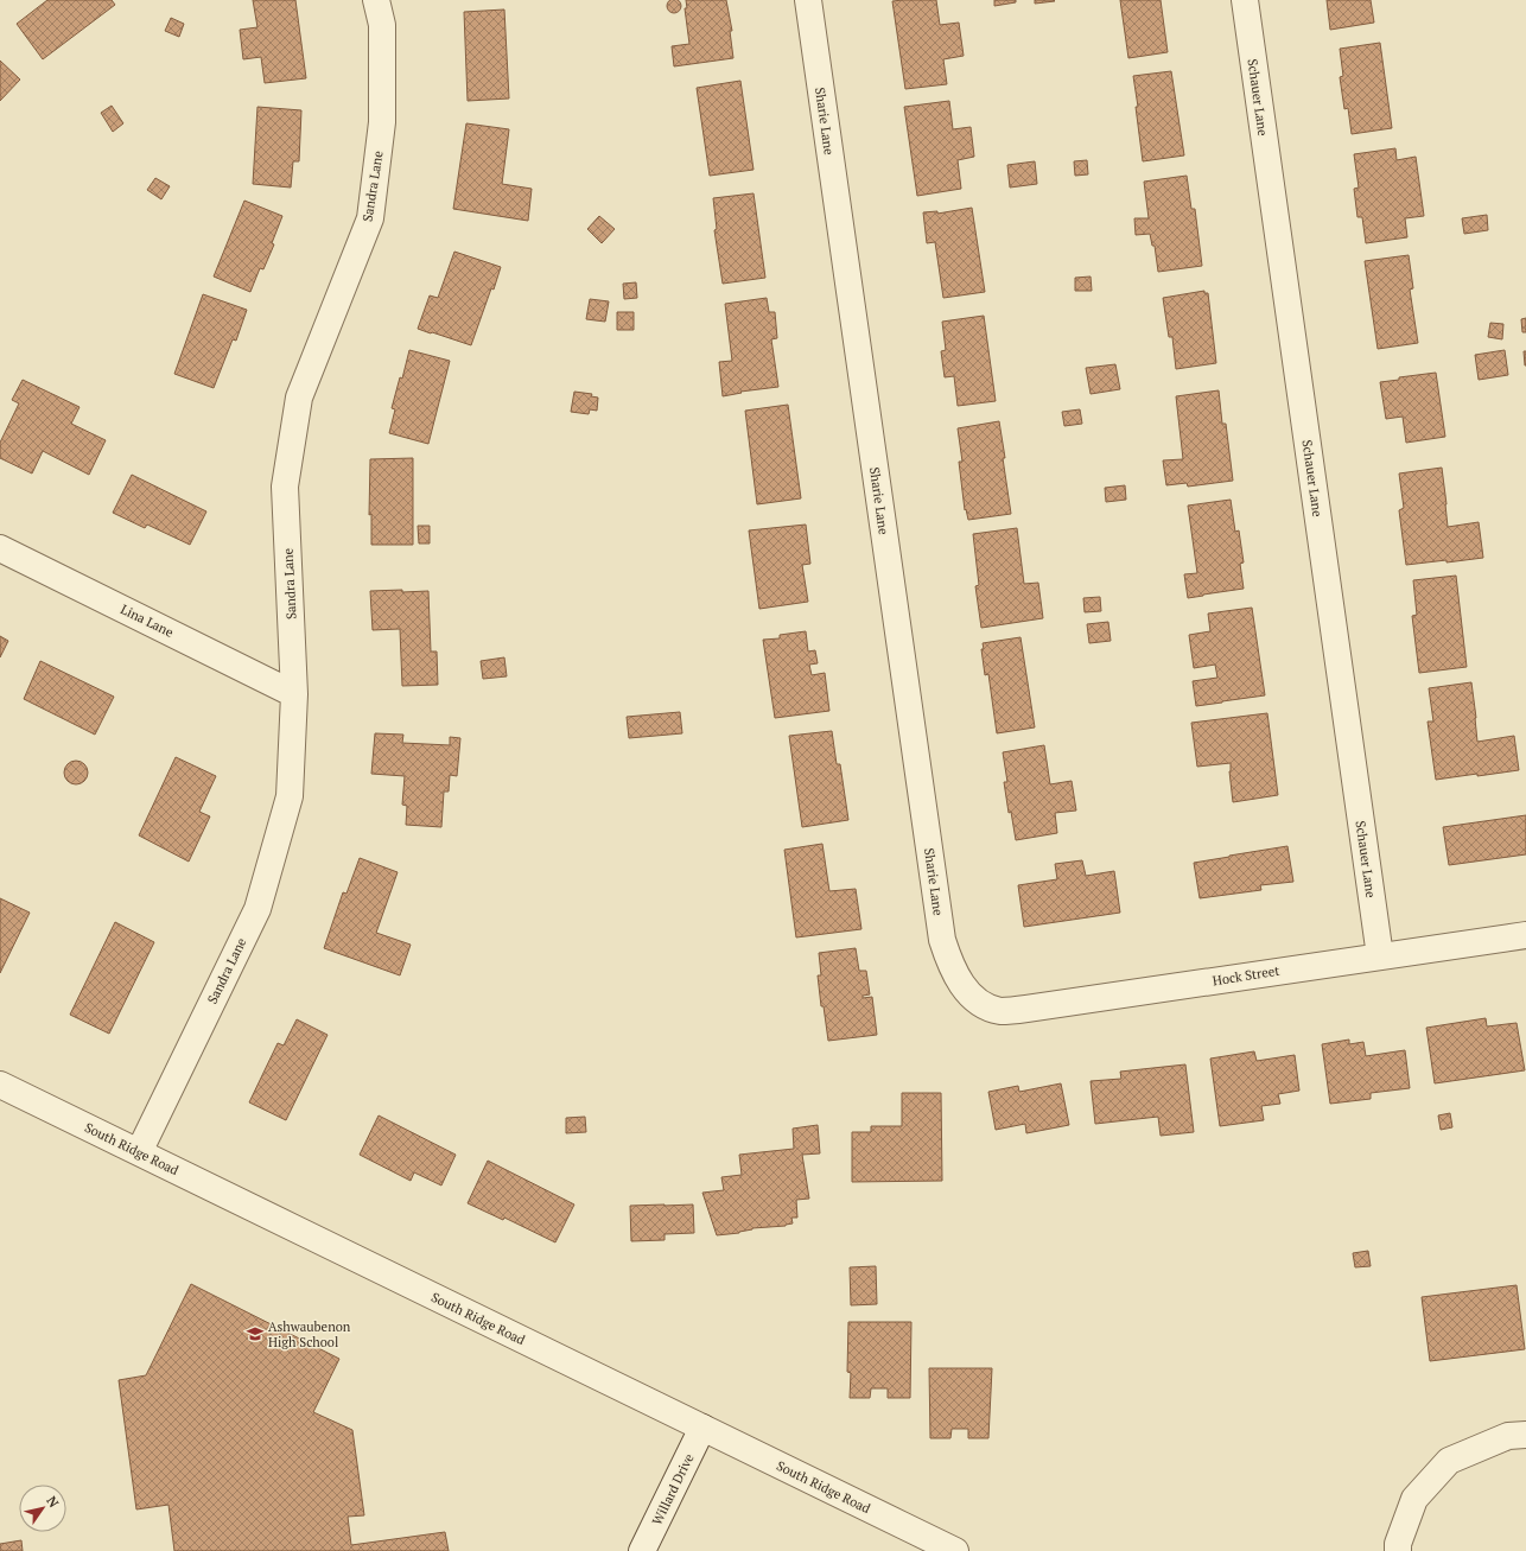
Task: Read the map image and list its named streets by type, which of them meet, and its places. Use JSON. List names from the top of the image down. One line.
{"streets":{"street":["Schauer Lane","Sharie Lane","Sandra Lane","Lina Lane","Hock Street","South Ridge Road","Willard Drive"]},"crossings":[["Schauer Lane","Hock Street"],["Sharie Lane","Hock Street"],["Sandra Lane","Lina Lane"],["Sandra Lane","South Ridge Road"],["South Ridge Road","Willard Drive"]],"places":{"school or university":["Ashwaubenon High School"]},"north":"top right"}
